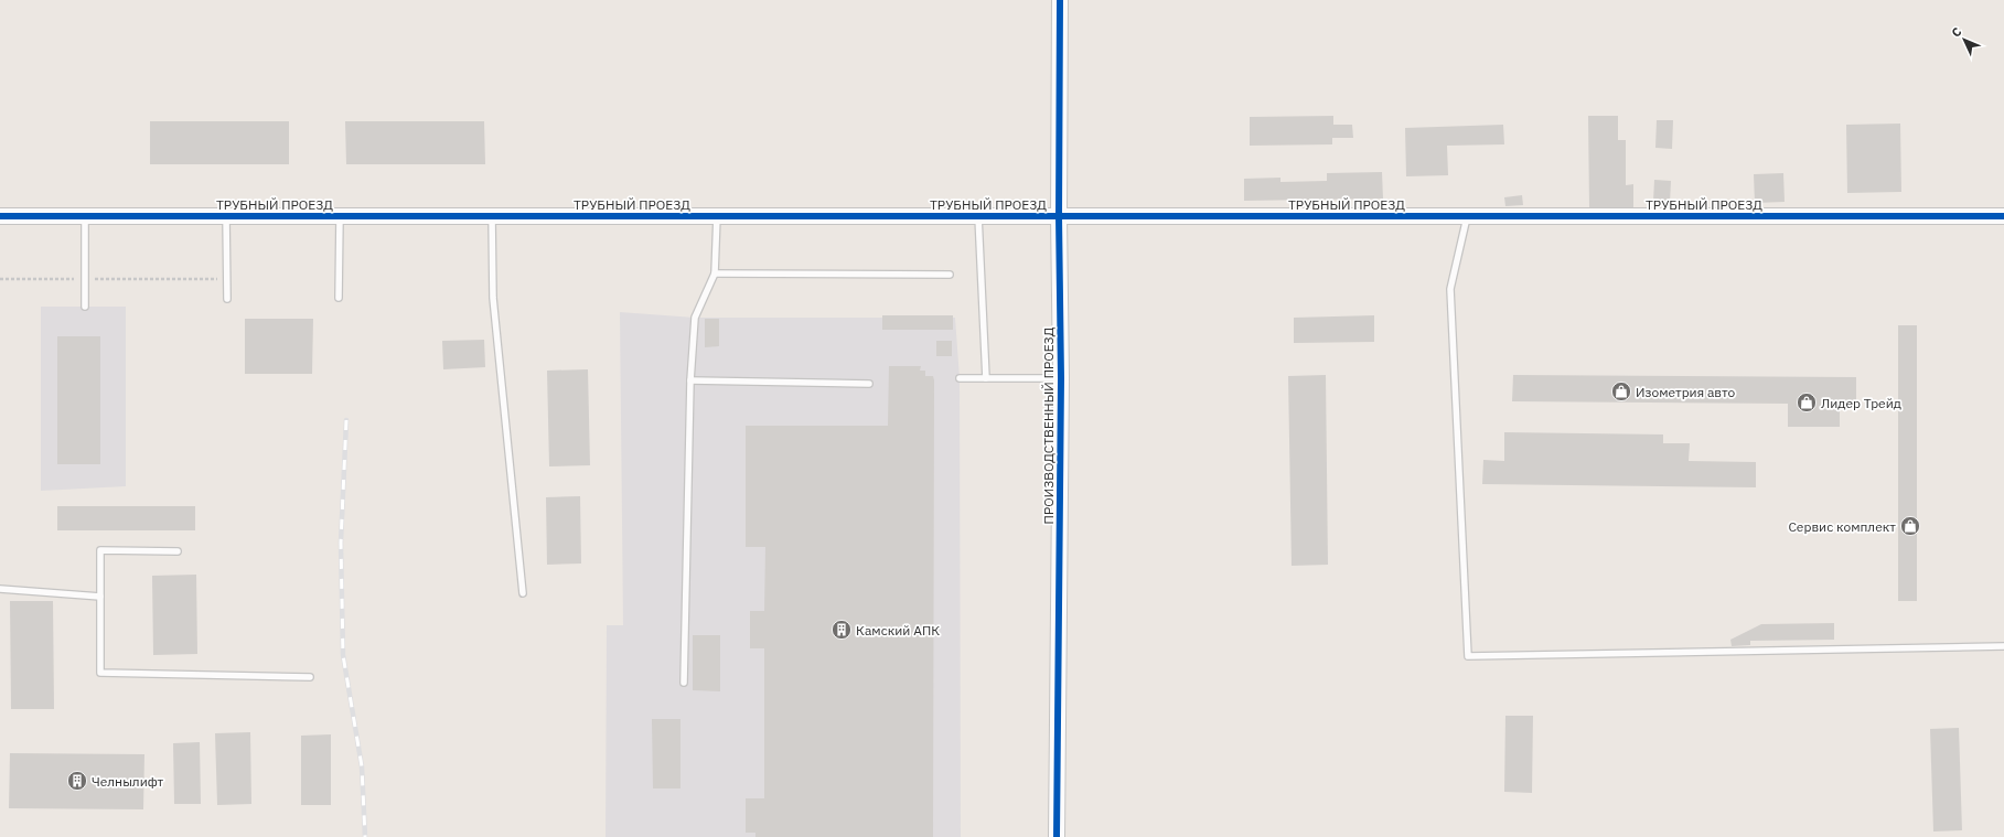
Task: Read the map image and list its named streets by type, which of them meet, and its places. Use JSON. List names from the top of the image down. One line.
{"streets":{"street":["ТРУБНЫЙ ПРОЕЗД","ПРОИЗВОДСТВЕННЫЙ ПРОЕЗД"]},"crossings":[["ТРУБНЫЙ ПРОЕЗД","ПРОИЗВОДСТВЕННЫЙ ПРОЕЗД"]],"places":{"shop":["Изометрия авто","Лидер Трейд","Сервис комплект"],"building":["Камский АПК","Челнылифт"]},"north":"top left"}
